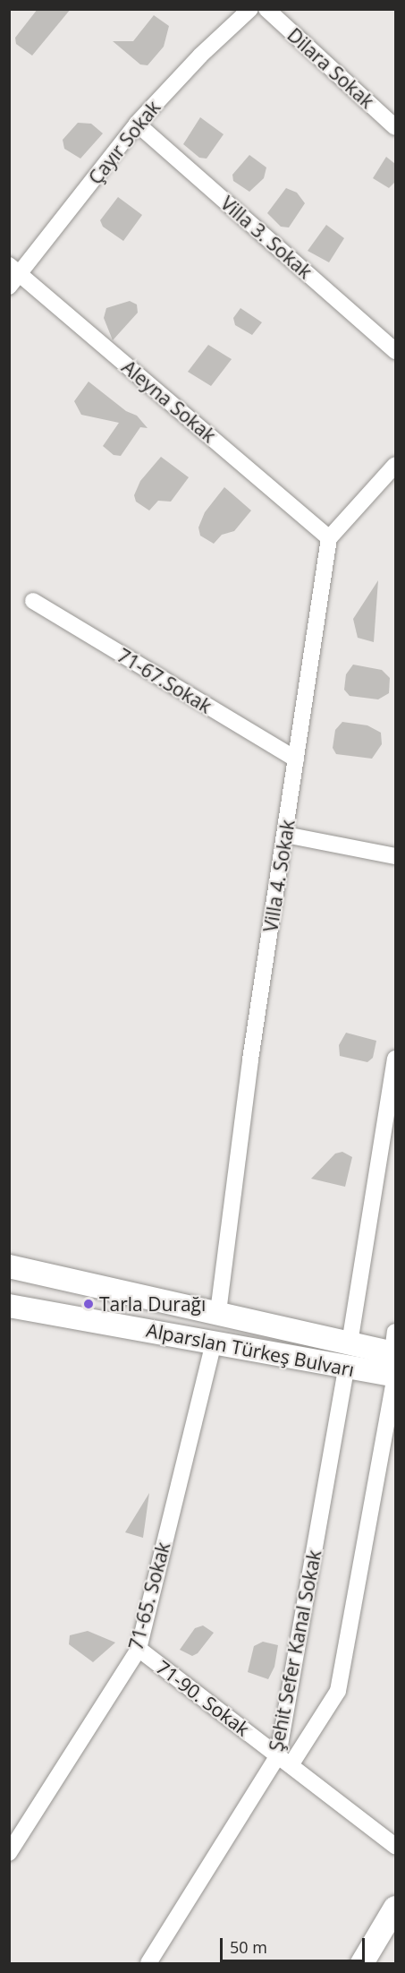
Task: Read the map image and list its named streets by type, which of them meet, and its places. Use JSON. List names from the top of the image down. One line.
{"streets":{"street":["Dilara Sokak","Çayır Sokak","Villa 3. Sokak","Aleyna Sokak","71-67.Sokak","Villa 4. Sokak","Alparslan Türkeş Bulvarı","71-65. Sokak","Şehit Sefer Kanal Sokak","71-90. Sokak"]},"crossings":[["Çayır Sokak","Villa 3. Sokak"],["Çayır Sokak","Aleyna Sokak"],["Aleyna Sokak","Villa 4. Sokak"],["71-67.Sokak","Villa 4. Sokak"],["Villa 4. Sokak","Alparslan Türkeş Bulvarı"],["Alparslan Türkeş Bulvarı","71-65. Sokak"],["Alparslan Türkeş Bulvarı","Şehit Sefer Kanal Sokak"],["71-65. Sokak","71-90. Sokak"],["Şehit Sefer Kanal Sokak","71-90. Sokak"]],"places":["Tarla Durağı"],"scale_bar":"50 m"}
